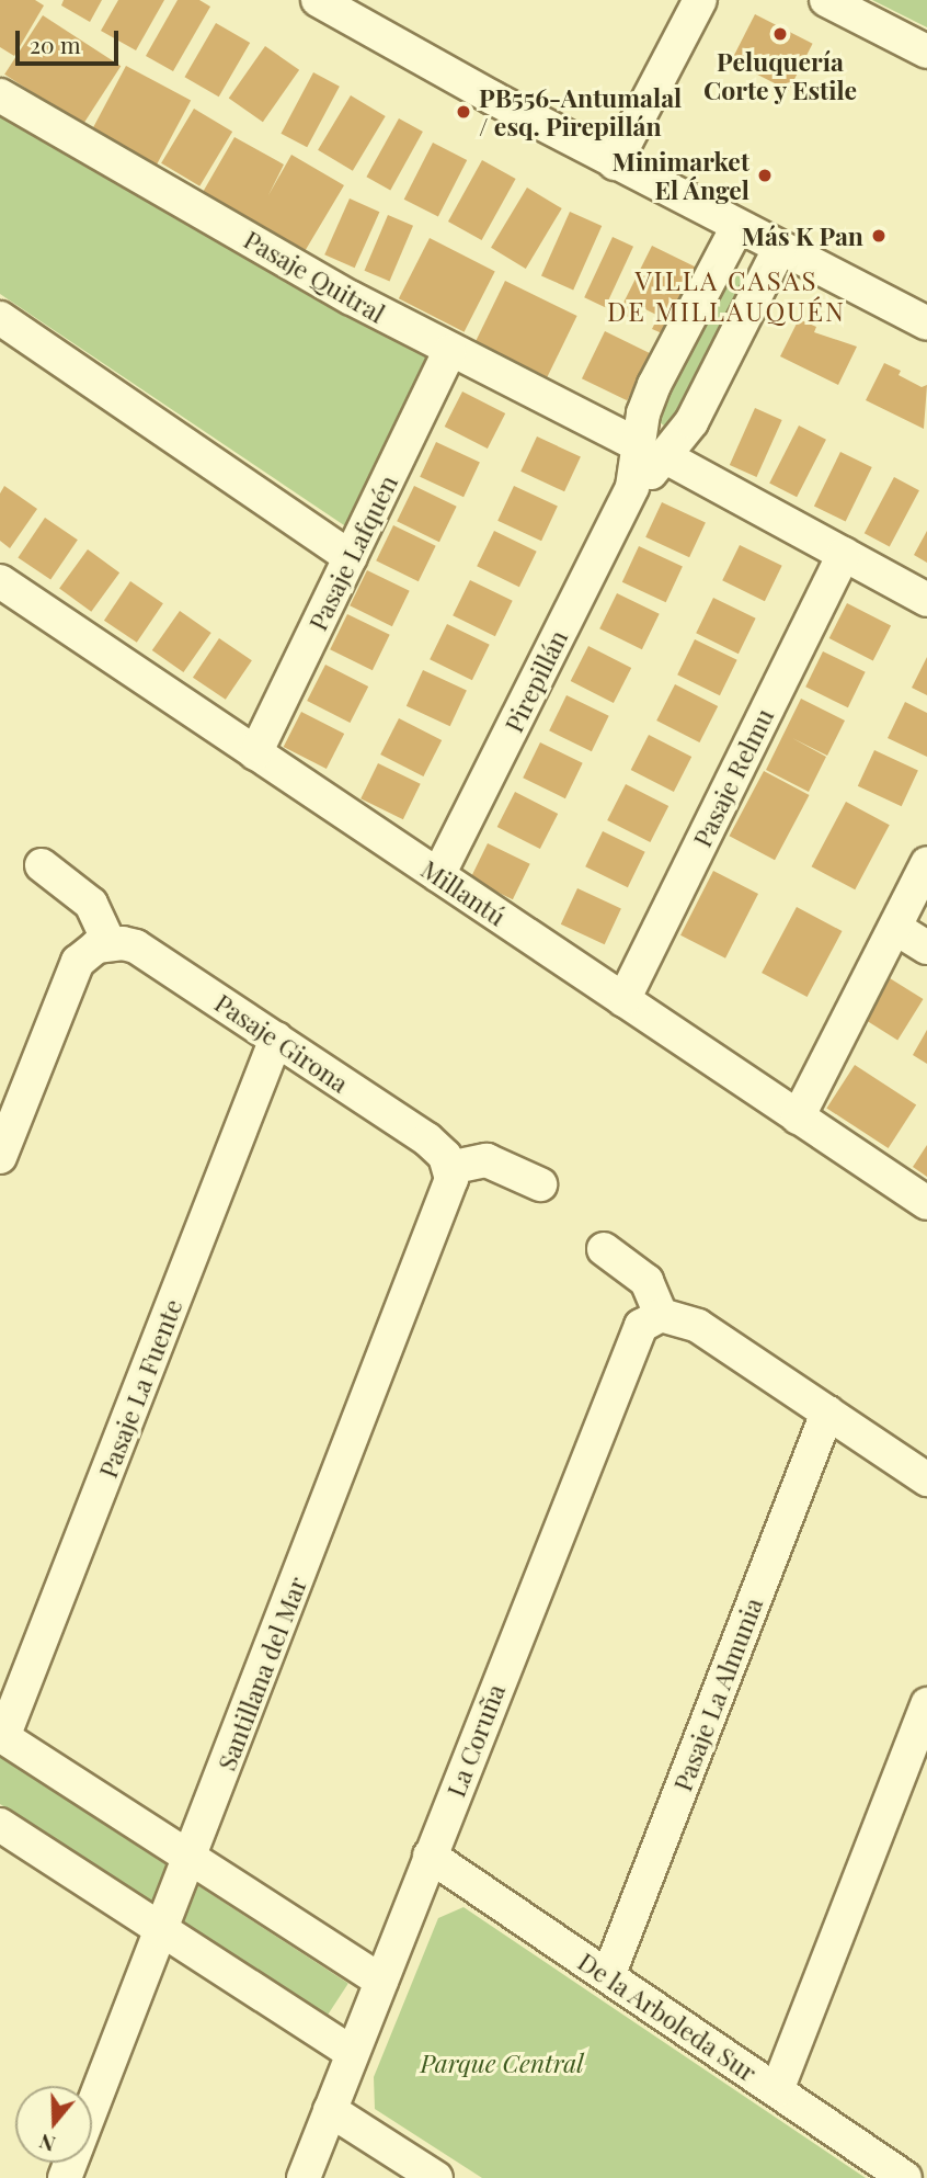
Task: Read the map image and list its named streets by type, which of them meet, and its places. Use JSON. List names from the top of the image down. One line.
{"streets":{"street":["Pasaje Quitral","Pasaje Lafquén","Pirepillán","Pasaje Relmu","Millantú","Pasaje Girona","Pasaje La Fuente","Santillana del Mar","Pasaje La Almunia","La Coruña","De la Arboleda Sur"]},"crossings":[["Pasaje Quitral","Pasaje Lafquén"],["Pasaje Quitral","Pirepillán"],["Pasaje Quitral","Pasaje Relmu"],["Pasaje Lafquén","Millantú"],["Pirepillán","Millantú"],["Pasaje Relmu","Millantú"],["Pasaje Girona","Pasaje La Fuente"],["Pasaje Girona","Santillana del Mar"],["Pasaje La Almunia","De la Arboleda Sur"],["La Coruña","De la Arboleda Sur"]],"districts":["VILLA CASAS DE MILLAUQUÉN"],"parks":["Parque Central"],"places":["Peluquería Corte y Estile","PB556-Antumalal / esq. Pirepillán","Minimarket El Ángel","Más K Pan"],"scale_bar":"20 m","north":"bottom"}
